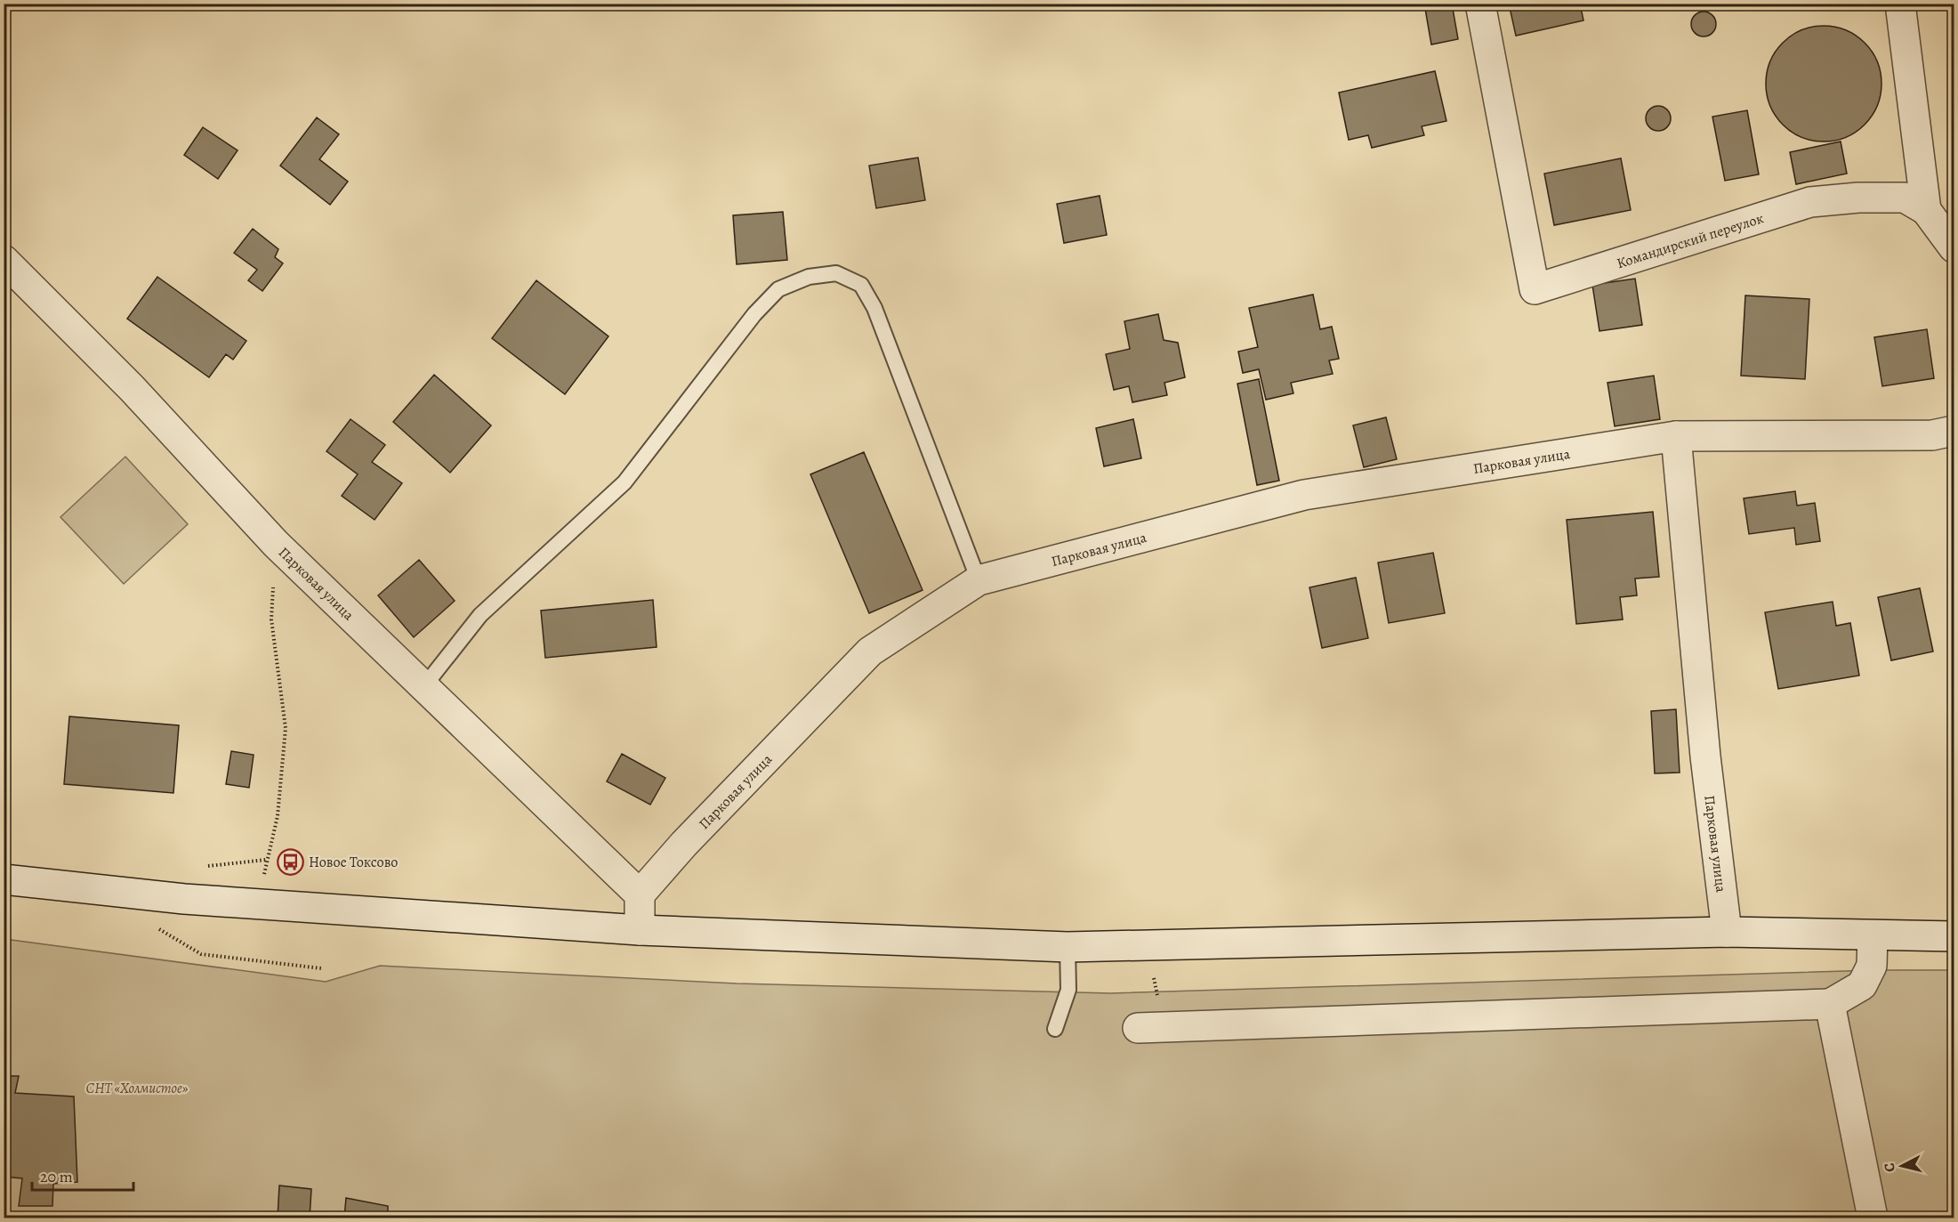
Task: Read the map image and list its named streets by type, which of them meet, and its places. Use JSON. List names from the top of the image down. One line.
{"streets":{"street":["Командирский переулок","Парковая улица"]},"parks":["СНТ «Холмистое»"],"places":{"bus stop":["Новое Токсово"]},"scale_bar":"20 m","north":"left"}
